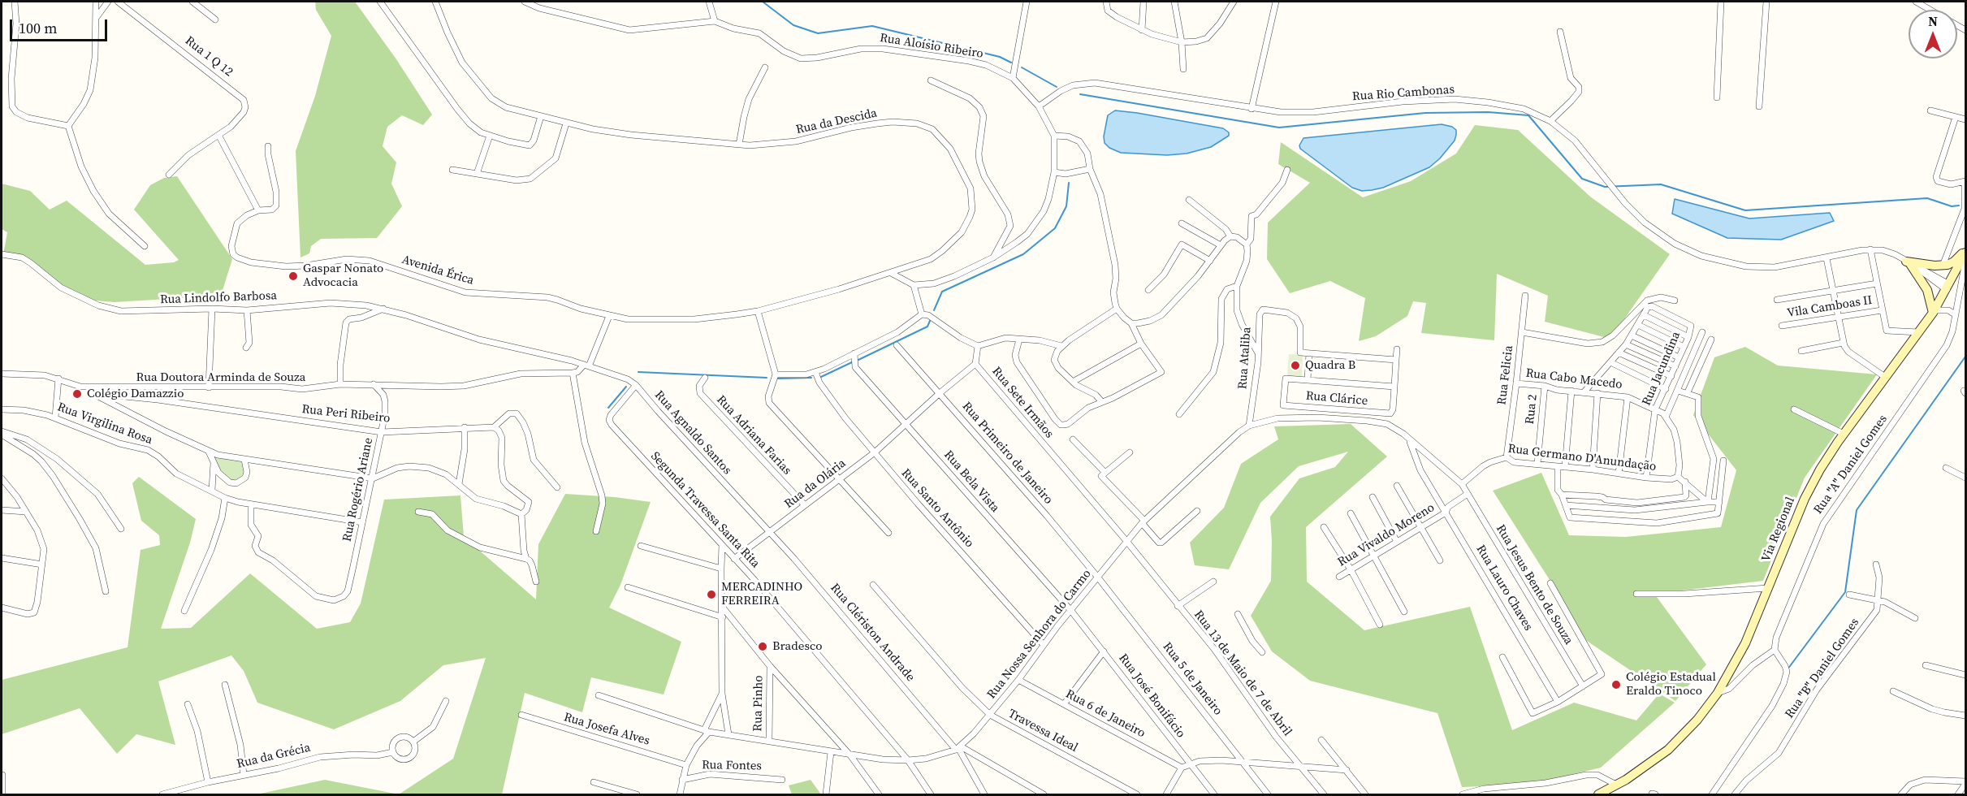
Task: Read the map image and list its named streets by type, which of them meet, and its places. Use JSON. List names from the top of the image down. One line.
{"streets":{"main road":["Via Regional"],"street":["Rua Aloísio Ribeiro","Rua 1 Q 12","Rua Rio Cambonas","Rua da Descida","Avenida Érica","Rua Lindolfo Barbosa","Vila Camboas II","Rua Ataliba","Rua Jacundina","Rua Felicia","Rua Doutora Arminda de Souza","Rua Cabo Macedo","Rua Clárice","Rua Sete Irmãos","Rua 2","Rua Peri Ribeiro","Rua Virgilina Rosa","Rua Agnaldo Santos","Rua Adriana Farias","Rua Primeiro de Janeiro","Rua Germano D'Anundação","Rua \"A\" Daniel Gomes","Rua Bela Vista","Rua da Olária","Rua Rogério Ariane","Rua Santo Antônio","Segunda Travessa Santa Rita","Rua Vivaldo Moreno","Rua Jesus Bento de Souza","Rua Lauro Chaves","Rua Clériston Andrade","Rua Nossa Senhora do Carmo","Rua \"B\" Daniel Gomes","Rua 13 de Maio de 7 de Abril","Rua 5 de Janeiro","Rua José Bonifácio","Rua Pinho","Rua 6 de Janeiro","Rua Josefa Alves","Travessa Ideal","Rua da Grécia","Rua Fontes"]},"crossings":[["Rua Aloísio Ribeiro","Rua Rio Cambonas"],["Rua Rio Cambonas","Via Regional"],["Rua da Descida","Avenida Érica"],["Rua Lindolfo Barbosa","Rua Agnaldo Santos"],["Rua Ataliba","Rua Nossa Senhora do Carmo"],["Rua Jacundina","Rua Cabo Macedo"],["Rua Jacundina","Rua Germano D'Anundação"],["Rua Felicia","Rua Cabo Macedo"],["Rua Felicia","Rua Germano D'Anundação"],["Rua Doutora Arminda de Souza","Rua Rogério Ariane"],["Rua Cabo Macedo","Rua 2"],["Rua Sete Irmãos","Rua da Olária"],["Rua Sete Irmãos","Rua Nossa Senhora do Carmo"],["Rua Sete Irmãos","Rua 13 de Maio de 7 de Abril"],["Rua 2","Rua Germano D'Anundação"],["Rua Peri Ribeiro","Rua Rogério Ariane"],["Rua Virgilina Rosa","Rua Rogério Ariane"],["Rua Agnaldo Santos","Rua da Olária"],["Rua Agnaldo Santos","Segunda Travessa Santa Rita"],["Rua Agnaldo Santos","Rua Clériston Andrade"],["Rua Adriana Farias","Rua da Olária"],["Rua Primeiro de Janeiro","Rua da Olária"],["Rua Primeiro de Janeiro","Rua Nossa Senhora do Carmo"],["Rua Primeiro de Janeiro","Rua 5 de Janeiro"],["Rua Germano D'Anundação","Rua Nossa Senhora do Carmo"],["Rua Bela Vista","Rua da Olária"],["Rua Bela Vista","Rua Nossa Senhora do Carmo"],["Rua Bela Vista","Rua José Bonifácio"],["Rua da Olária","Rua Santo Antônio"],["Rua da Olária","Segunda Travessa Santa Rita"],["Rua da Olária","Rua Clériston Andrade"],["Rua Santo Antônio","Rua Nossa Senhora do Carmo"],["Rua Vivaldo Moreno","Rua Lauro Chaves"],["Rua Jesus Bento de Souza","Rua Nossa Senhora do Carmo"],["Rua Clériston Andrade","Rua Nossa Senhora do Carmo"],["Rua Nossa Senhora do Carmo","Rua 13 de Maio de 7 de Abril"],["Rua Nossa Senhora do Carmo","Rua 5 de Janeiro"],["Rua Nossa Senhora do Carmo","Rua José Bonifácio"],["Rua Nossa Senhora do Carmo","Rua 6 de Janeiro"],["Rua Nossa Senhora do Carmo","Travessa Ideal"]],"places":["Gaspar Nonato Advocacia","Quadra B","Colégio Damazzio","MERCADINHO FERREIRA","Bradesco","Colégio Estadual Eraldo Tinoco"],"scale_bar":"100 m","north":"top"}
